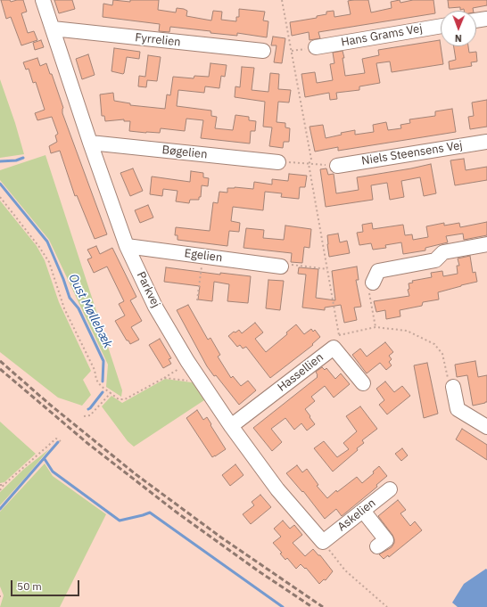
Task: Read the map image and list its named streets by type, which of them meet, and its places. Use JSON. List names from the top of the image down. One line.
{"streets":{"street":["Hans Grams Vej","Fyrrelien","Bøgelien","Niels Steensens Vej","Egelien","Parkvej","Hassellien","Askelien"]},"crossings":[["Fyrrelien","Parkvej"],["Bøgelien","Parkvej"],["Egelien","Parkvej"],["Parkvej","Hassellien"],["Parkvej","Askelien"]],"water":["Oust Møllebæk"],"scale_bar":"50 m","north":"bottom"}
